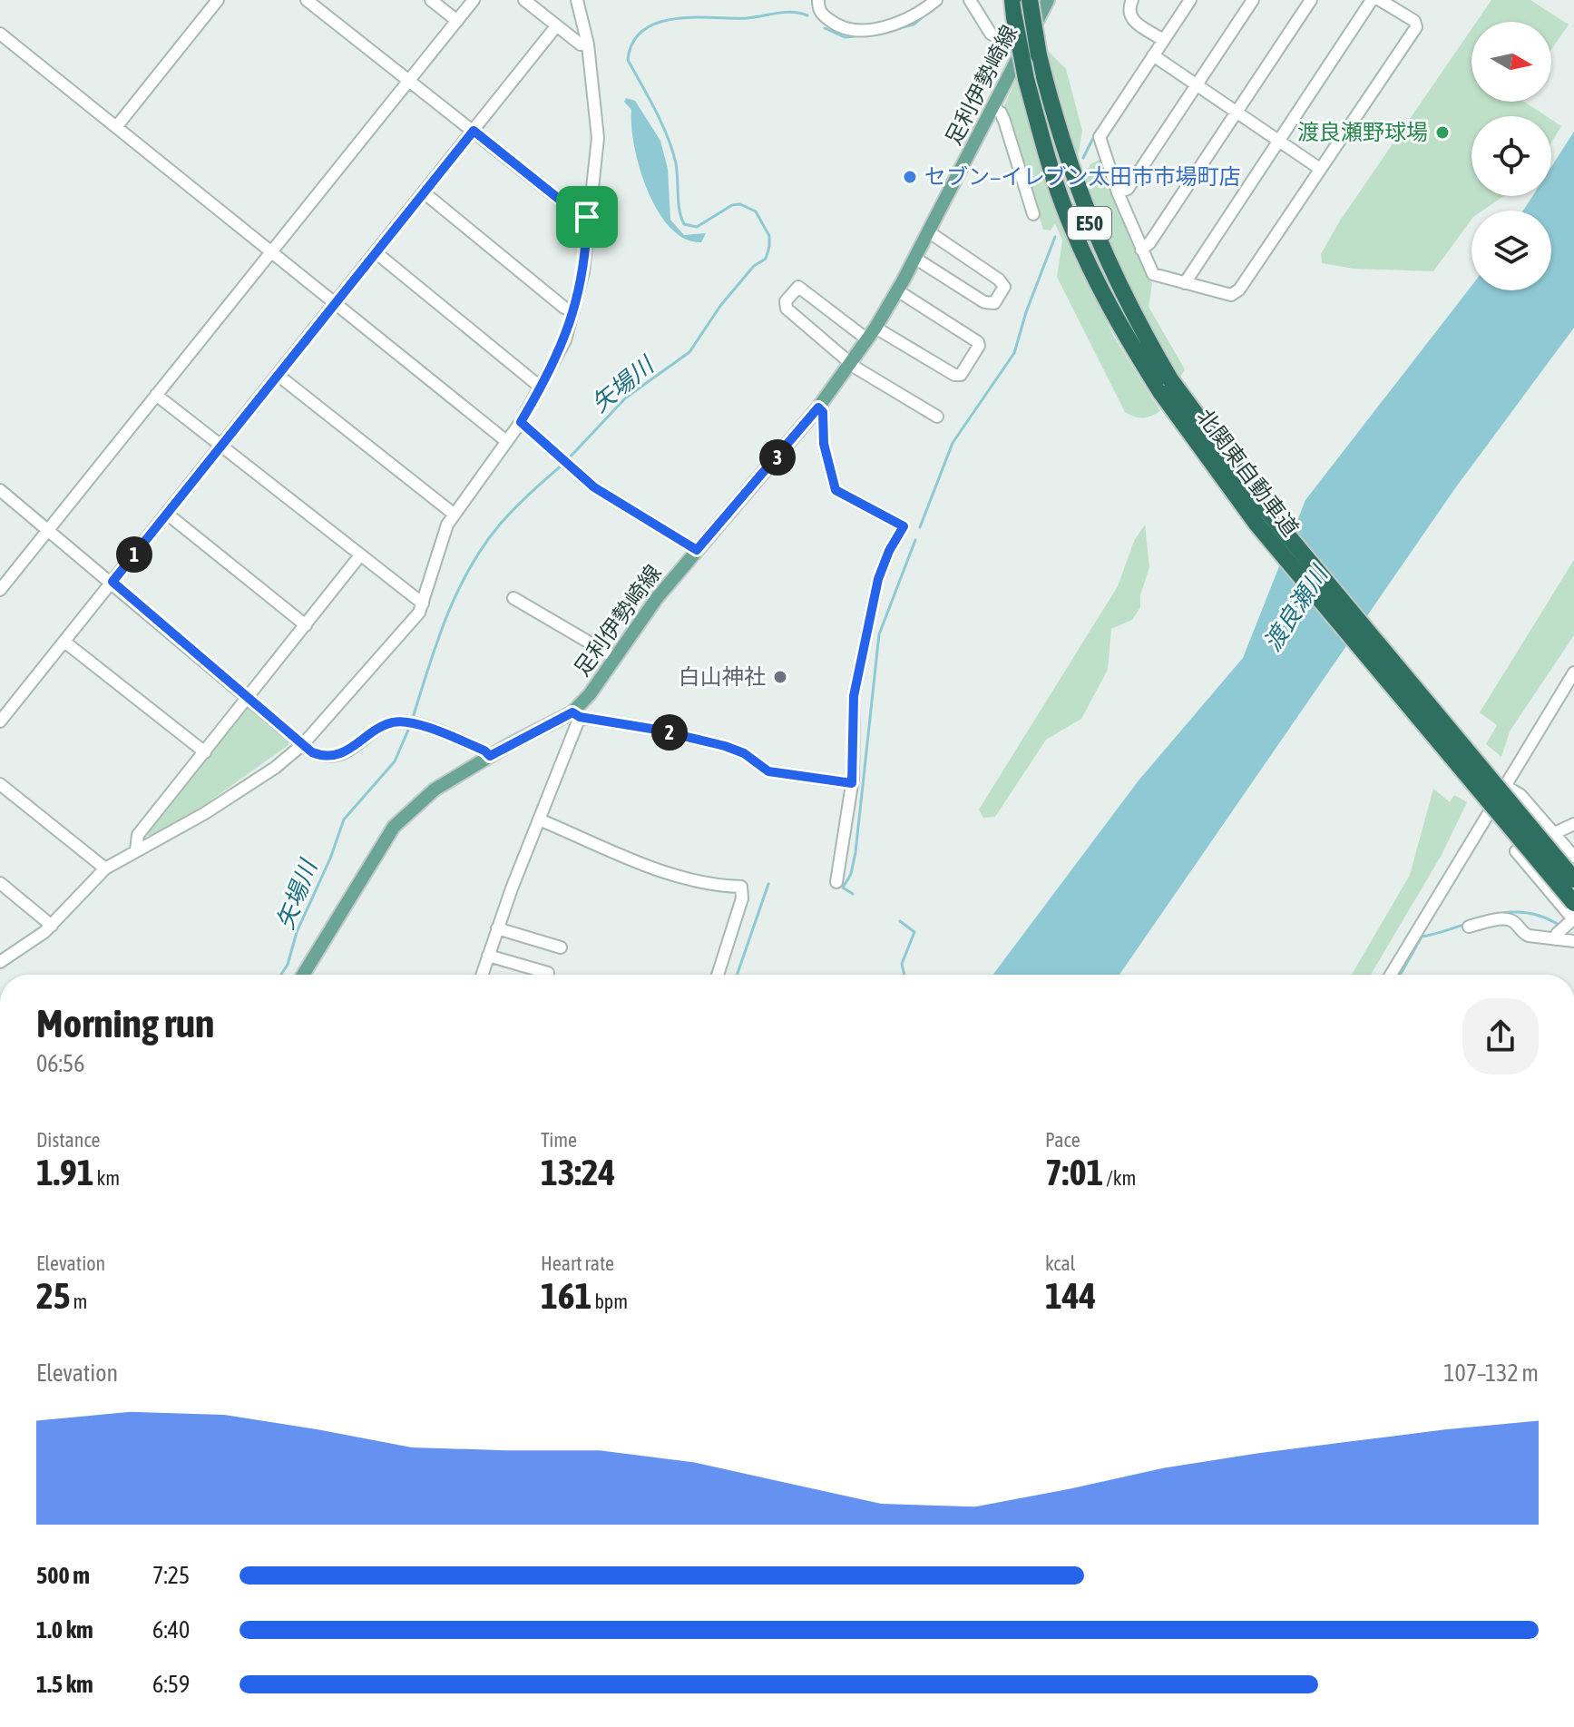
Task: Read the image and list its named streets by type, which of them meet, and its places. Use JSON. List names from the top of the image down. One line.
{"streets":{"highway":["E50","北関東自動車道"],"main road":["足利伊勢崎線"]},"crossings":[["足利伊勢崎線","北関東自動車道"]],"water":["矢場川","渡良瀬川"],"places":["渡良瀬野球場","セブン−イレブン太田市市場町店","白山神社"],"north":"right","page":{"pins":["3","1","2"],"heading":["Morning run","06:56"],"stats":[["Distance","1.91 km"],["Time","13:24"],["Pace","7:01 /km"],["Elevation","25 m"],["Heart rate","161 bpm"],["kcal","144"]],"chart":["Elevation","107–132 m"],"list":[{"name":"500 m","note":"7:25"},{"name":"1.0 km","note":"6:40"},{"name":"1.5 km","note":"6:59"}]}}
